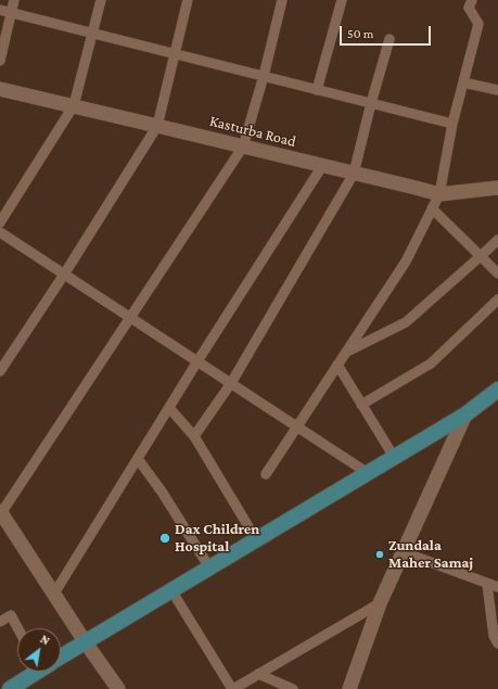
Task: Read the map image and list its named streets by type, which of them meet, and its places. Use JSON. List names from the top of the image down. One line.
{"streets":{"street":["Kasturba Road"]},"places":["Dax Children Hospital","Zundala Maher Samaj"],"scale_bar":"50 m","north":"top right"}
